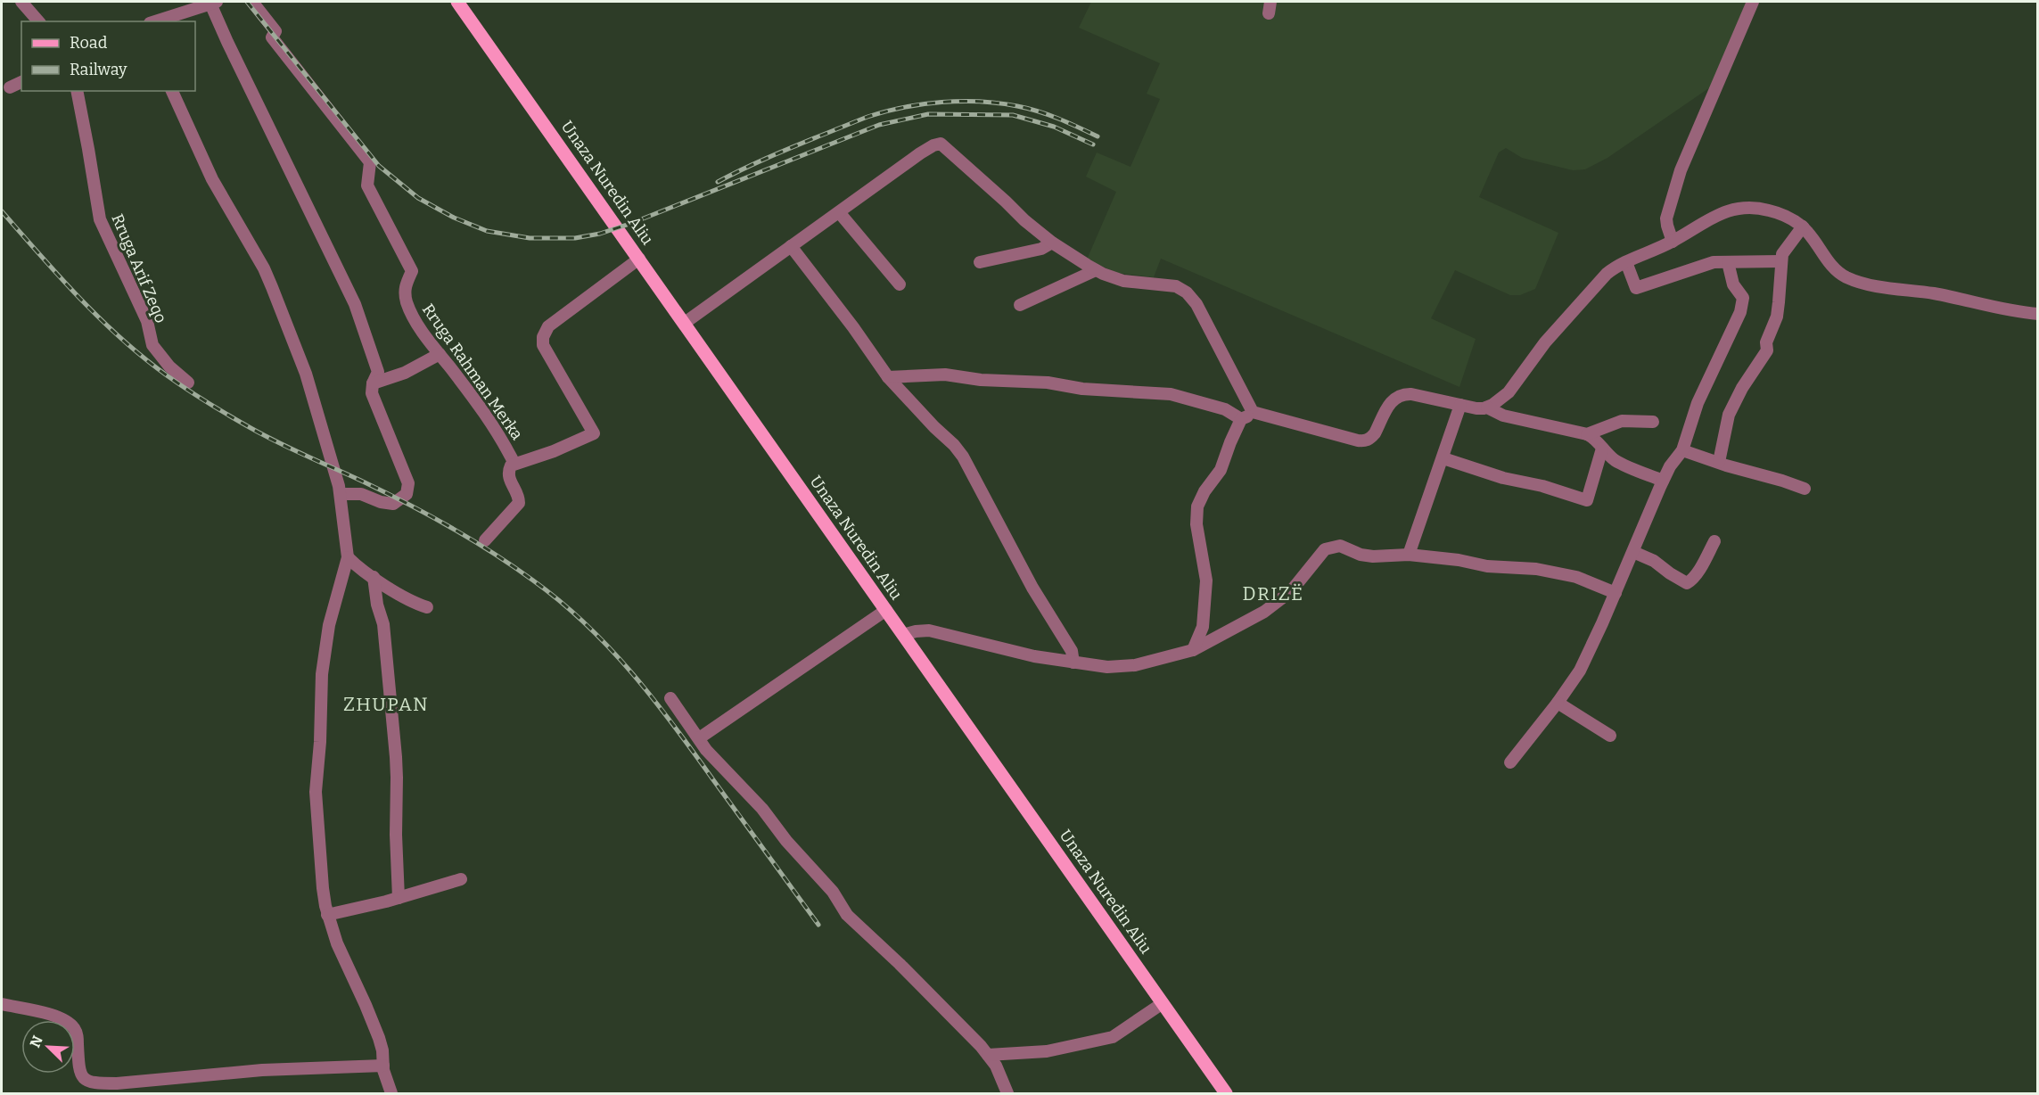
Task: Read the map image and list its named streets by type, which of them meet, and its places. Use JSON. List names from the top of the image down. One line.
{"streets":{"main road":["Unaza Nuredin Aliu"],"street":["Rruga Arif Zeqo","Rruga Rahman Merka"]},"districts":["DRIZË","ZHUPAN"],"legend":["Road","Railway"],"north":"top left"}
